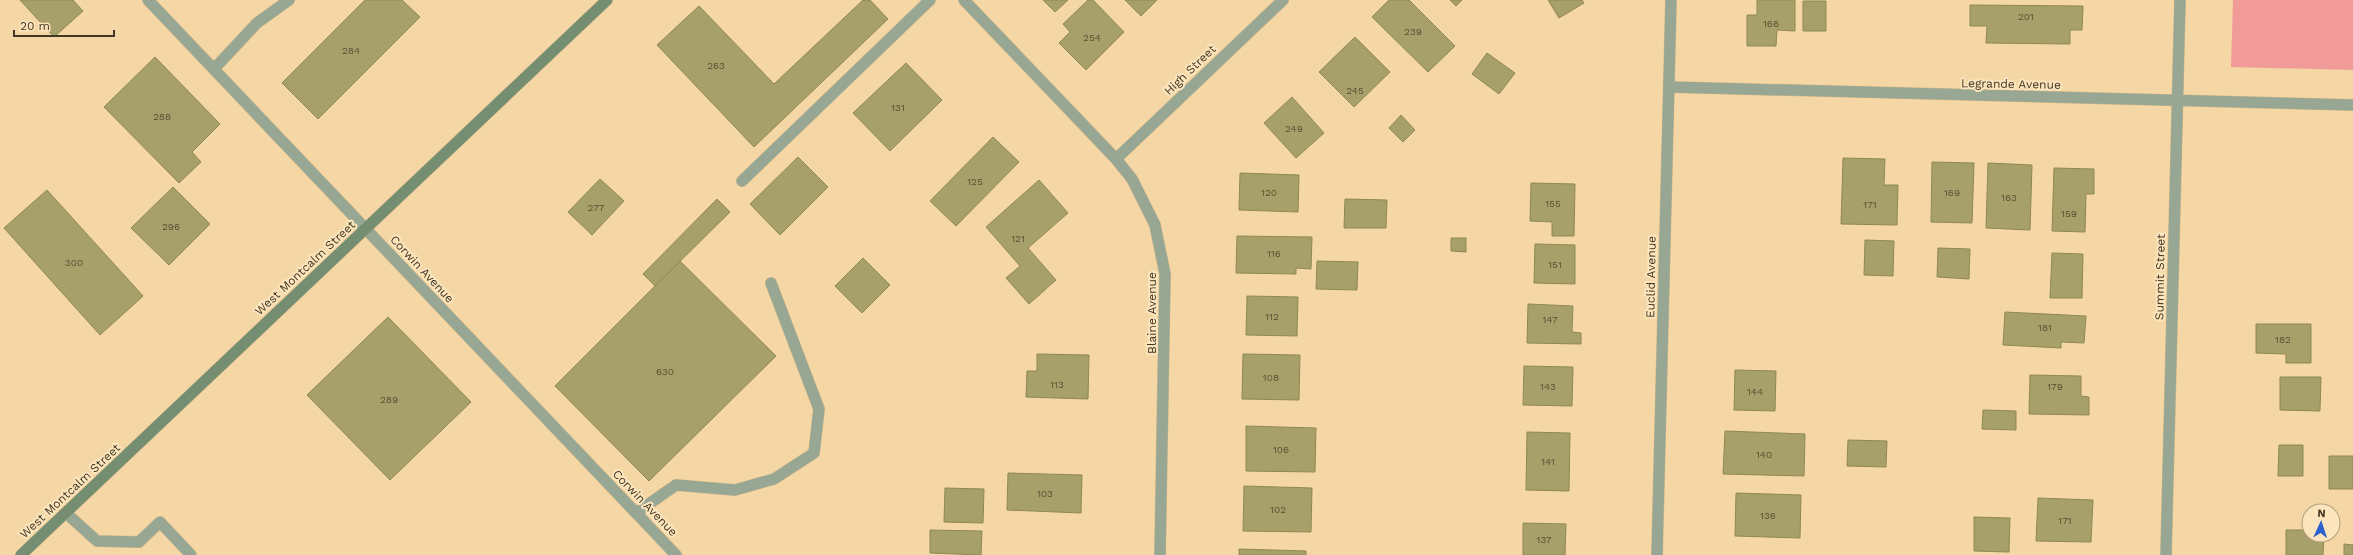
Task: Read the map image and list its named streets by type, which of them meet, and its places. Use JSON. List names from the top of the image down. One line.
{"streets":{"main road":["West Montcalm Street"],"street":["High Street","Legrande Avenue","Corwin Avenue","Euclid Avenue","Summit Street","Blaine Avenue"]},"crossings":[["High Street","Blaine Avenue"],["Legrande Avenue","Euclid Avenue"],["Legrande Avenue","Summit Street"],["West Montcalm Street","Corwin Avenue"]],"house_numbers":["201","166","239","254","284","263","245","131","288","249","125","120","169","163","155","171","277","159","296","121","116","300","151","112","147","181","182","630","108","113","143","179","144","289","106","140","141","103","102","136","171","137"],"scale_bar":"20 m","north":"top"}
